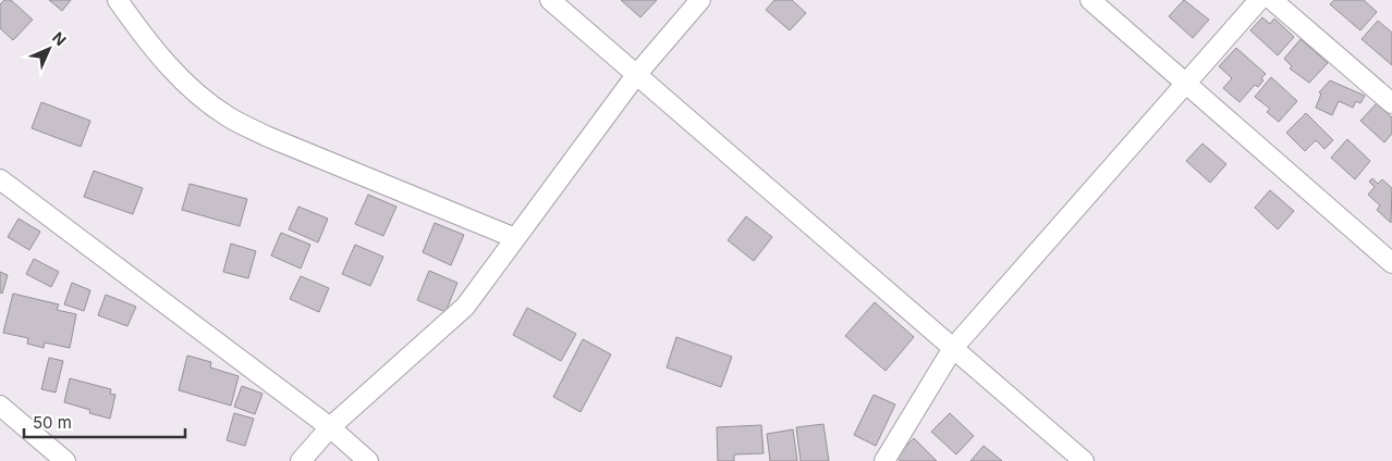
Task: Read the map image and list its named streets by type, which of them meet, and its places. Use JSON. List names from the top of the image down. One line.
{"scale_bar":"50 m","north":"top right"}
